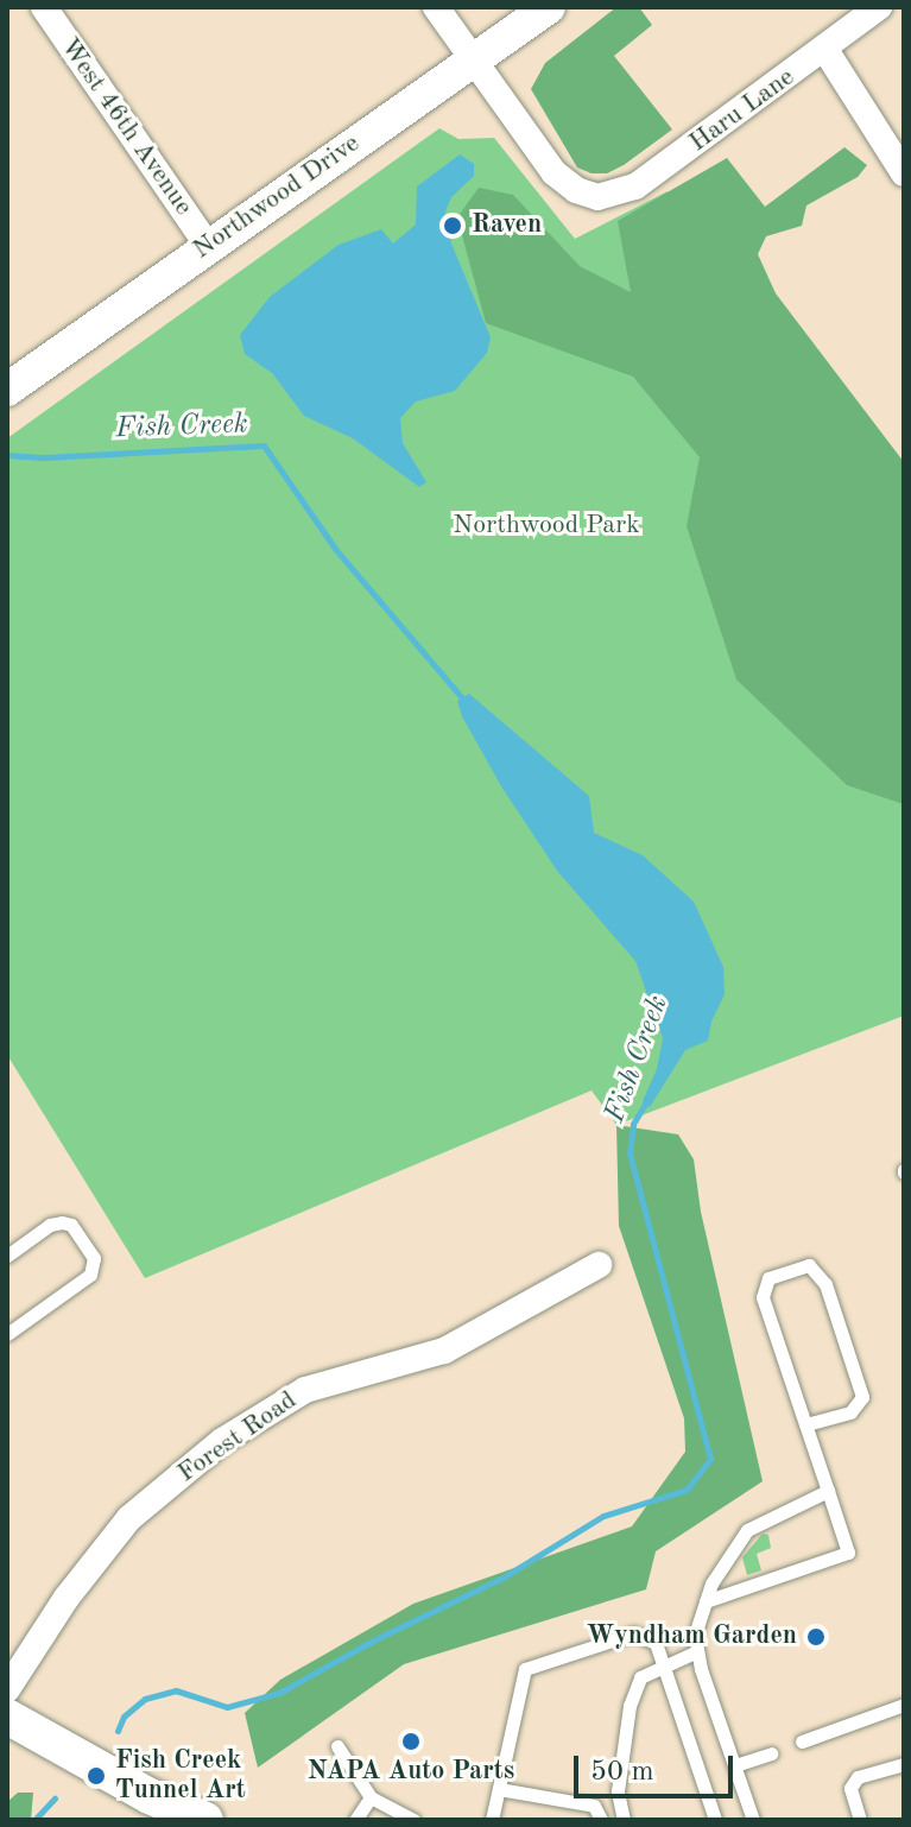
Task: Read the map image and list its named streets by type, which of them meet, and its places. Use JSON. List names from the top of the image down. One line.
{"streets":{"street":["Haru Lane","West 46th Avenue","Northwood Drive","Forest Road"]},"crossings":[["Haru Lane","Northwood Drive"],["West 46th Avenue","Northwood Drive"]],"water":["Fish Creek"],"parks":["Northwood Park"],"places":["Raven","Wyndham Garden","NAPA Auto Parts","Fish Creek Tunnel Art"],"scale_bar":"50 m"}
